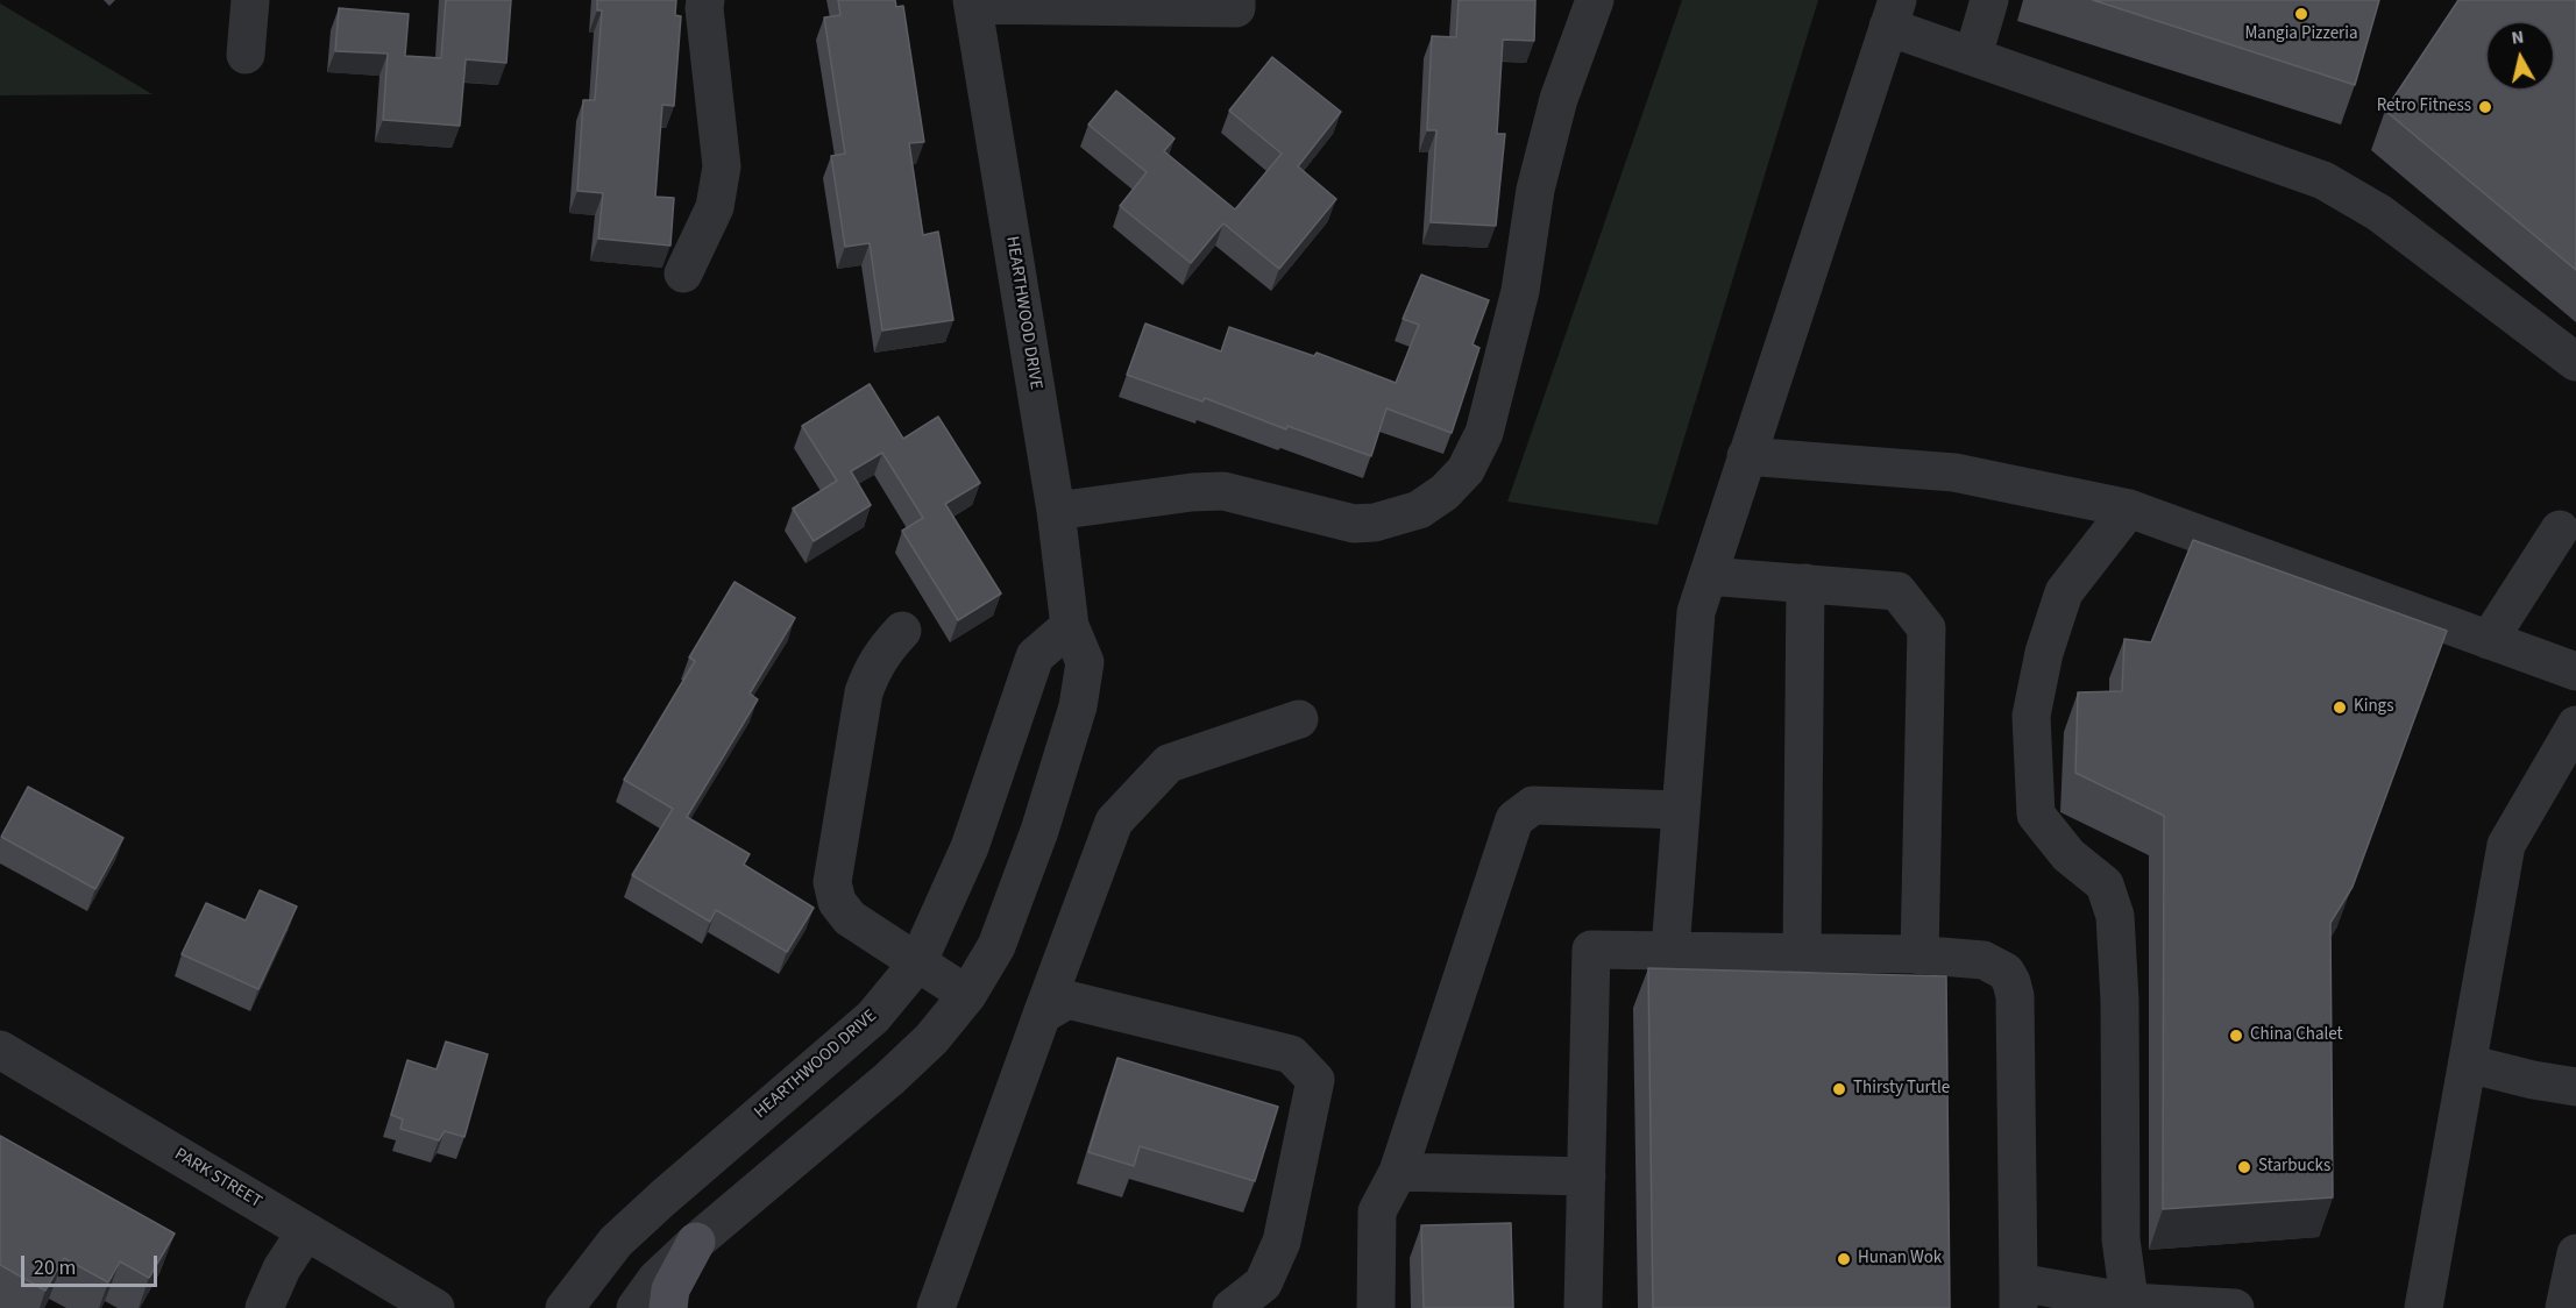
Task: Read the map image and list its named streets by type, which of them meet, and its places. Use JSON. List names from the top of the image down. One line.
{"streets":{"street":["HEARTHWOOD DRIVE","PARK STREET"]},"places":["Mangia Pizzeria","Retro Fitness","Kings","China Chalet","Thirsty Turtle","Starbucks","Hunan Wok"],"scale_bar":"20 m","north":"top"}
